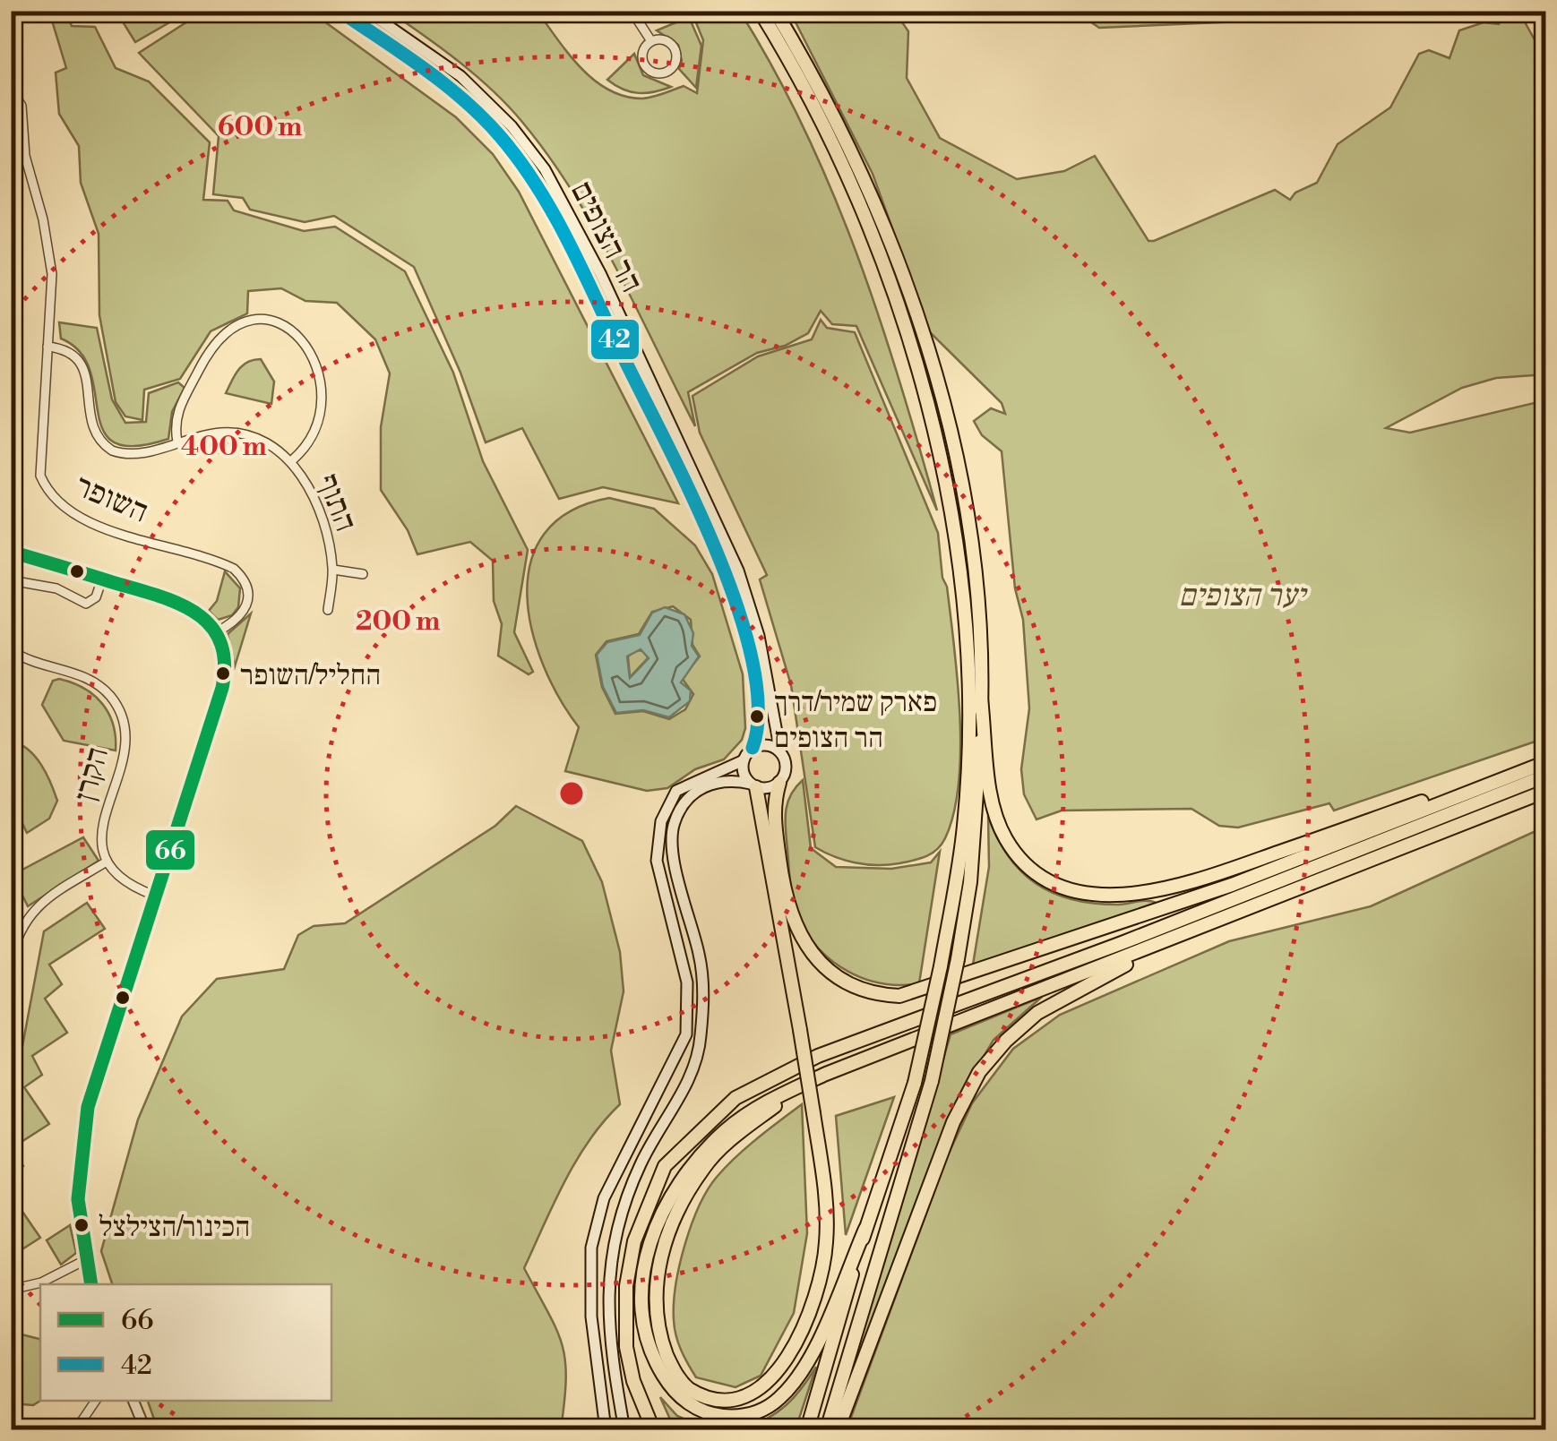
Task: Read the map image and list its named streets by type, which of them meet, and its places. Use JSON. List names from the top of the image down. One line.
{"streets":{"main road":["הר הצופים"],"street":["השופר","התוף","הקרן"]},"crossings":[["השופר","התוף"]],"parks":["יער הצופים"],"places":["החליל/השופר","פארק שמיר/דרך הר הצופים","הכינור/הצילצל"],"lines":["transit line 42","transit line 66"],"legend":["66","42"],"rings":["600 m","400 m","200 m"]}
